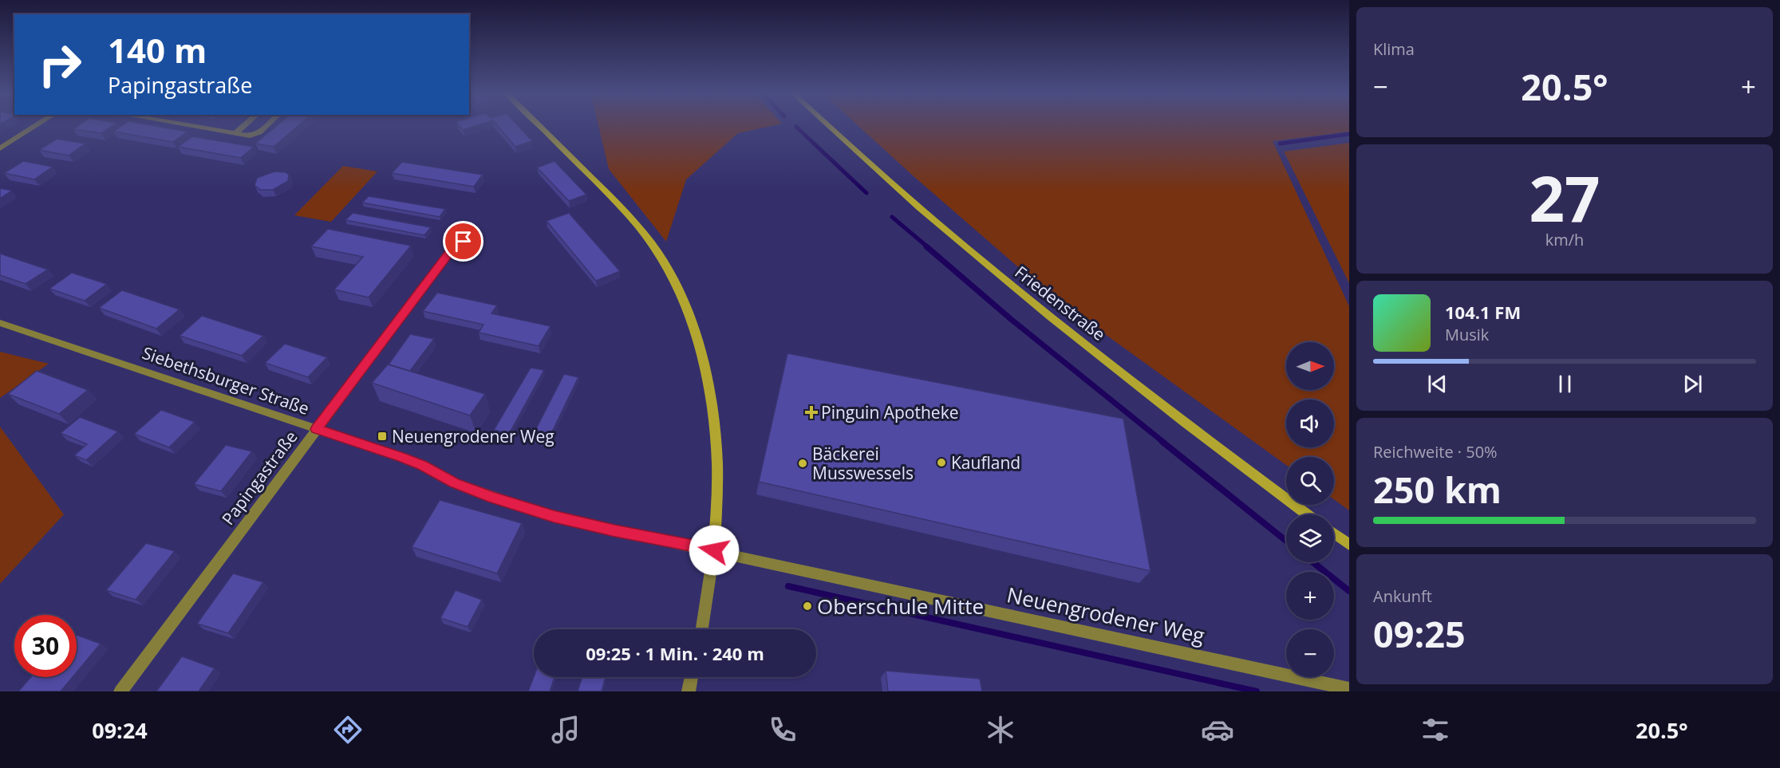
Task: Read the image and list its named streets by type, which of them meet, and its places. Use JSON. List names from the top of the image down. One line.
{"streets":{"main road":["Friedenstraße"],"street":["Siebethsburger Straße","Papingastraße","Neuengrodener Weg"]},"crossings":[["Siebethsburger Straße","Papingastraße"],["Siebethsburger Straße","Neuengrodener Weg"]],"places":{"health":["Pinguin Apotheke"],"transit":["Neuengrodener Weg"],"other":["Kaufland","Bäckerei Musswessels","Oberschule Mitte"]},"north":"right","page":{"tile":["Klima",["27","km/h"],["Reichweite · 50%","250 km"],["Ankunft","09:25"]],"turn":["140 m","Papingastraße"],"heat":["−","20.5°","+"],"song":["104.1 FM","Musik"],"map_buttons":["+","−"],"limit":"30","trip":"09:25 · 1 Min. · 240 m","tabs":["09:24","20.5°"]}}
